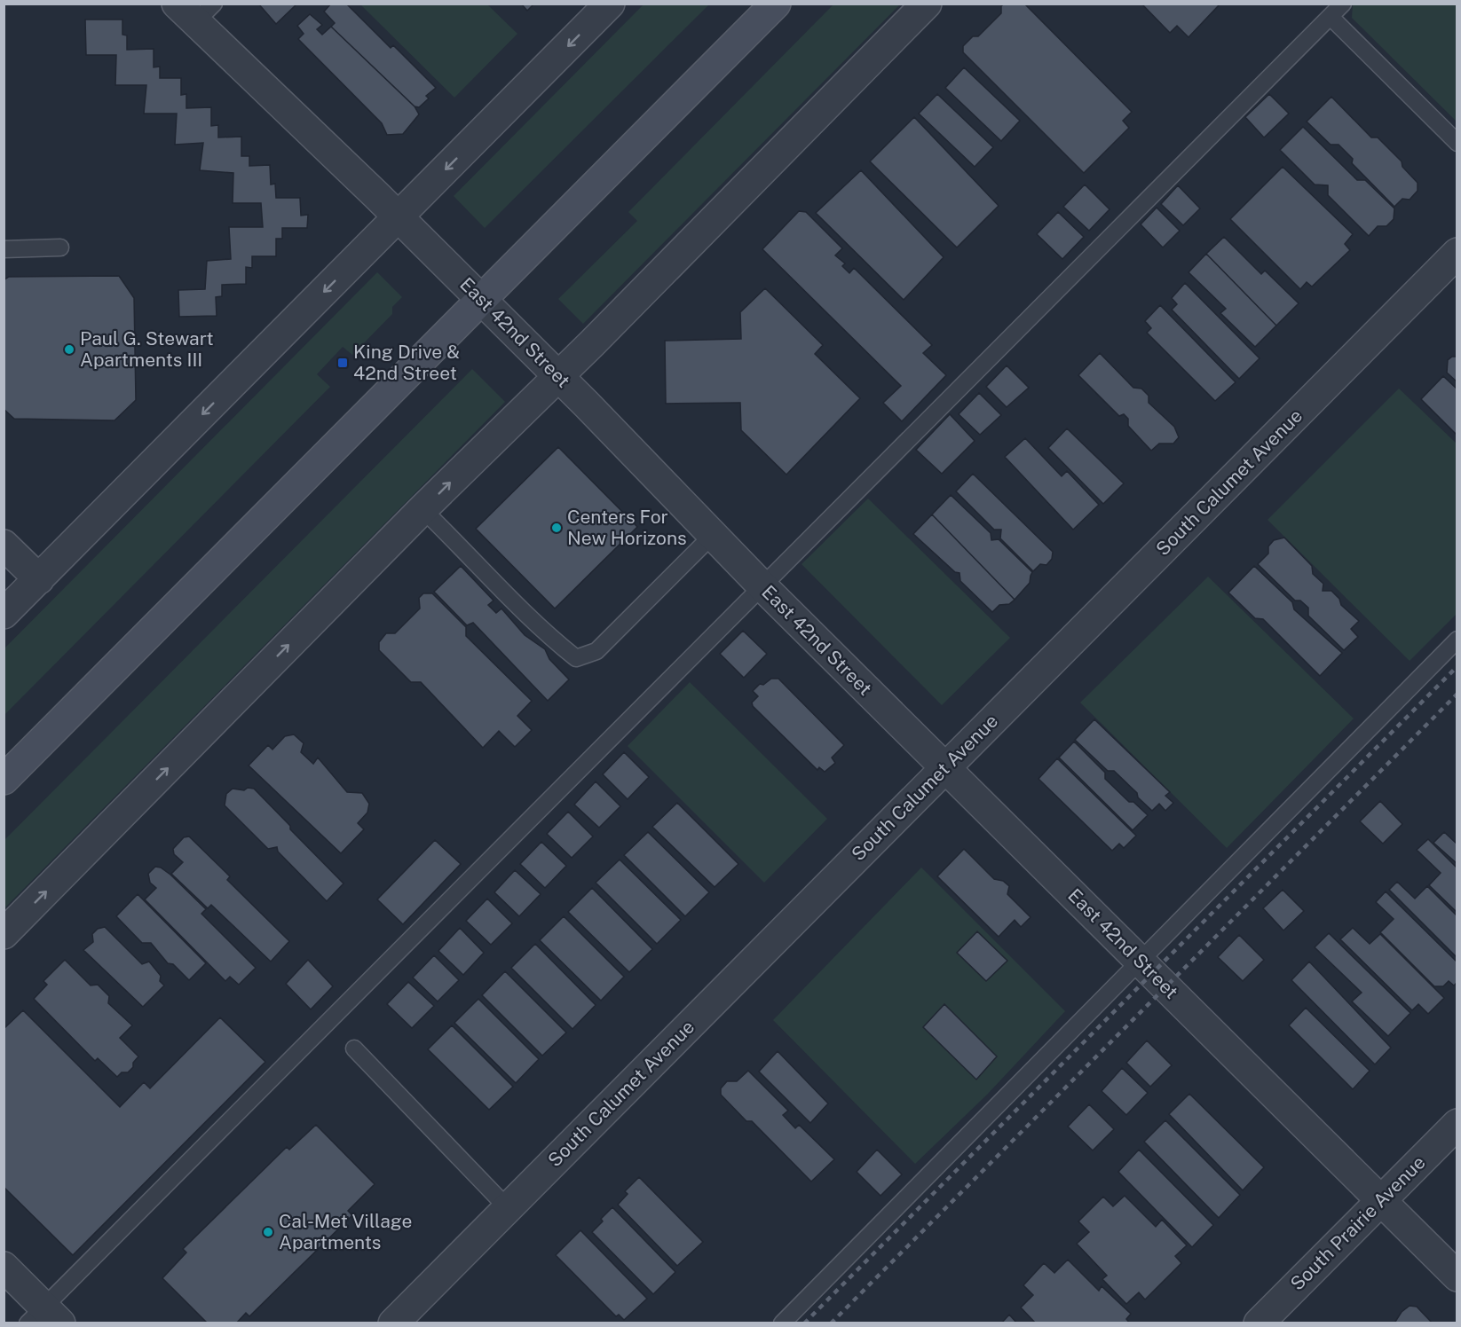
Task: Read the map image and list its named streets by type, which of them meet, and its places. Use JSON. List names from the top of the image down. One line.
{"streets":{"street":["East 42nd Street","South Calumet Avenue","South Prairie Avenue"]},"crossings":[["East 42nd Street","South Calumet Avenue"],["East 42nd Street","South Prairie Avenue"]],"places":{"other":["Paul G. Stewart Apartments III","Centers For New Horizons","Cal-Met Village Apartments"],"transit":["King Drive & 42nd Street"]}}
